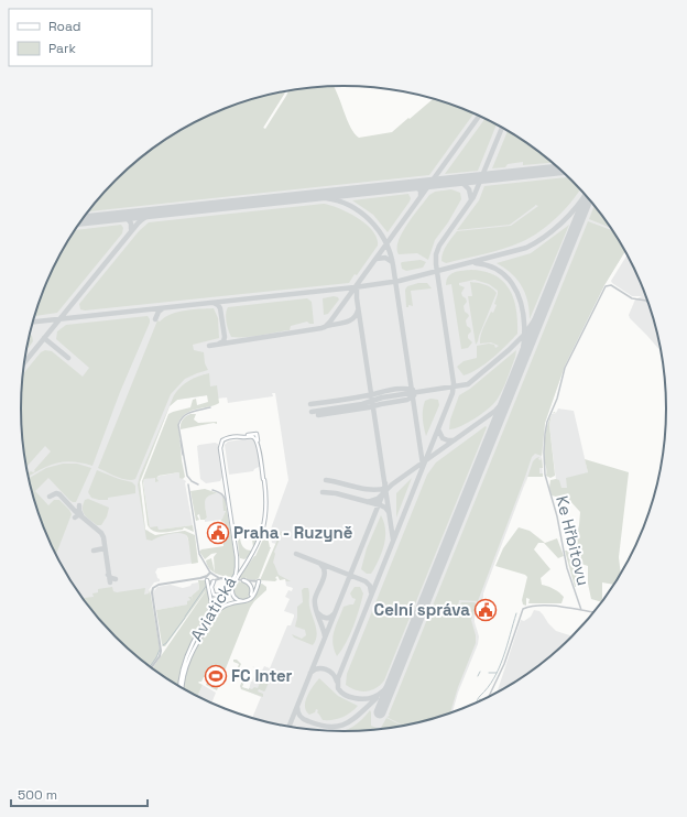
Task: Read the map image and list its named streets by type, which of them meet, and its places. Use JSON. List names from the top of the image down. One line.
{"streets":{"main road":["Aviatická"],"street":["Ke Hřbitovu"]},"places":{"public building":["Praha - Ruzyně","Celní správa"],"sports":["FC Inter"]},"legend":["Road","Park"],"scale_bar":"500 m"}
